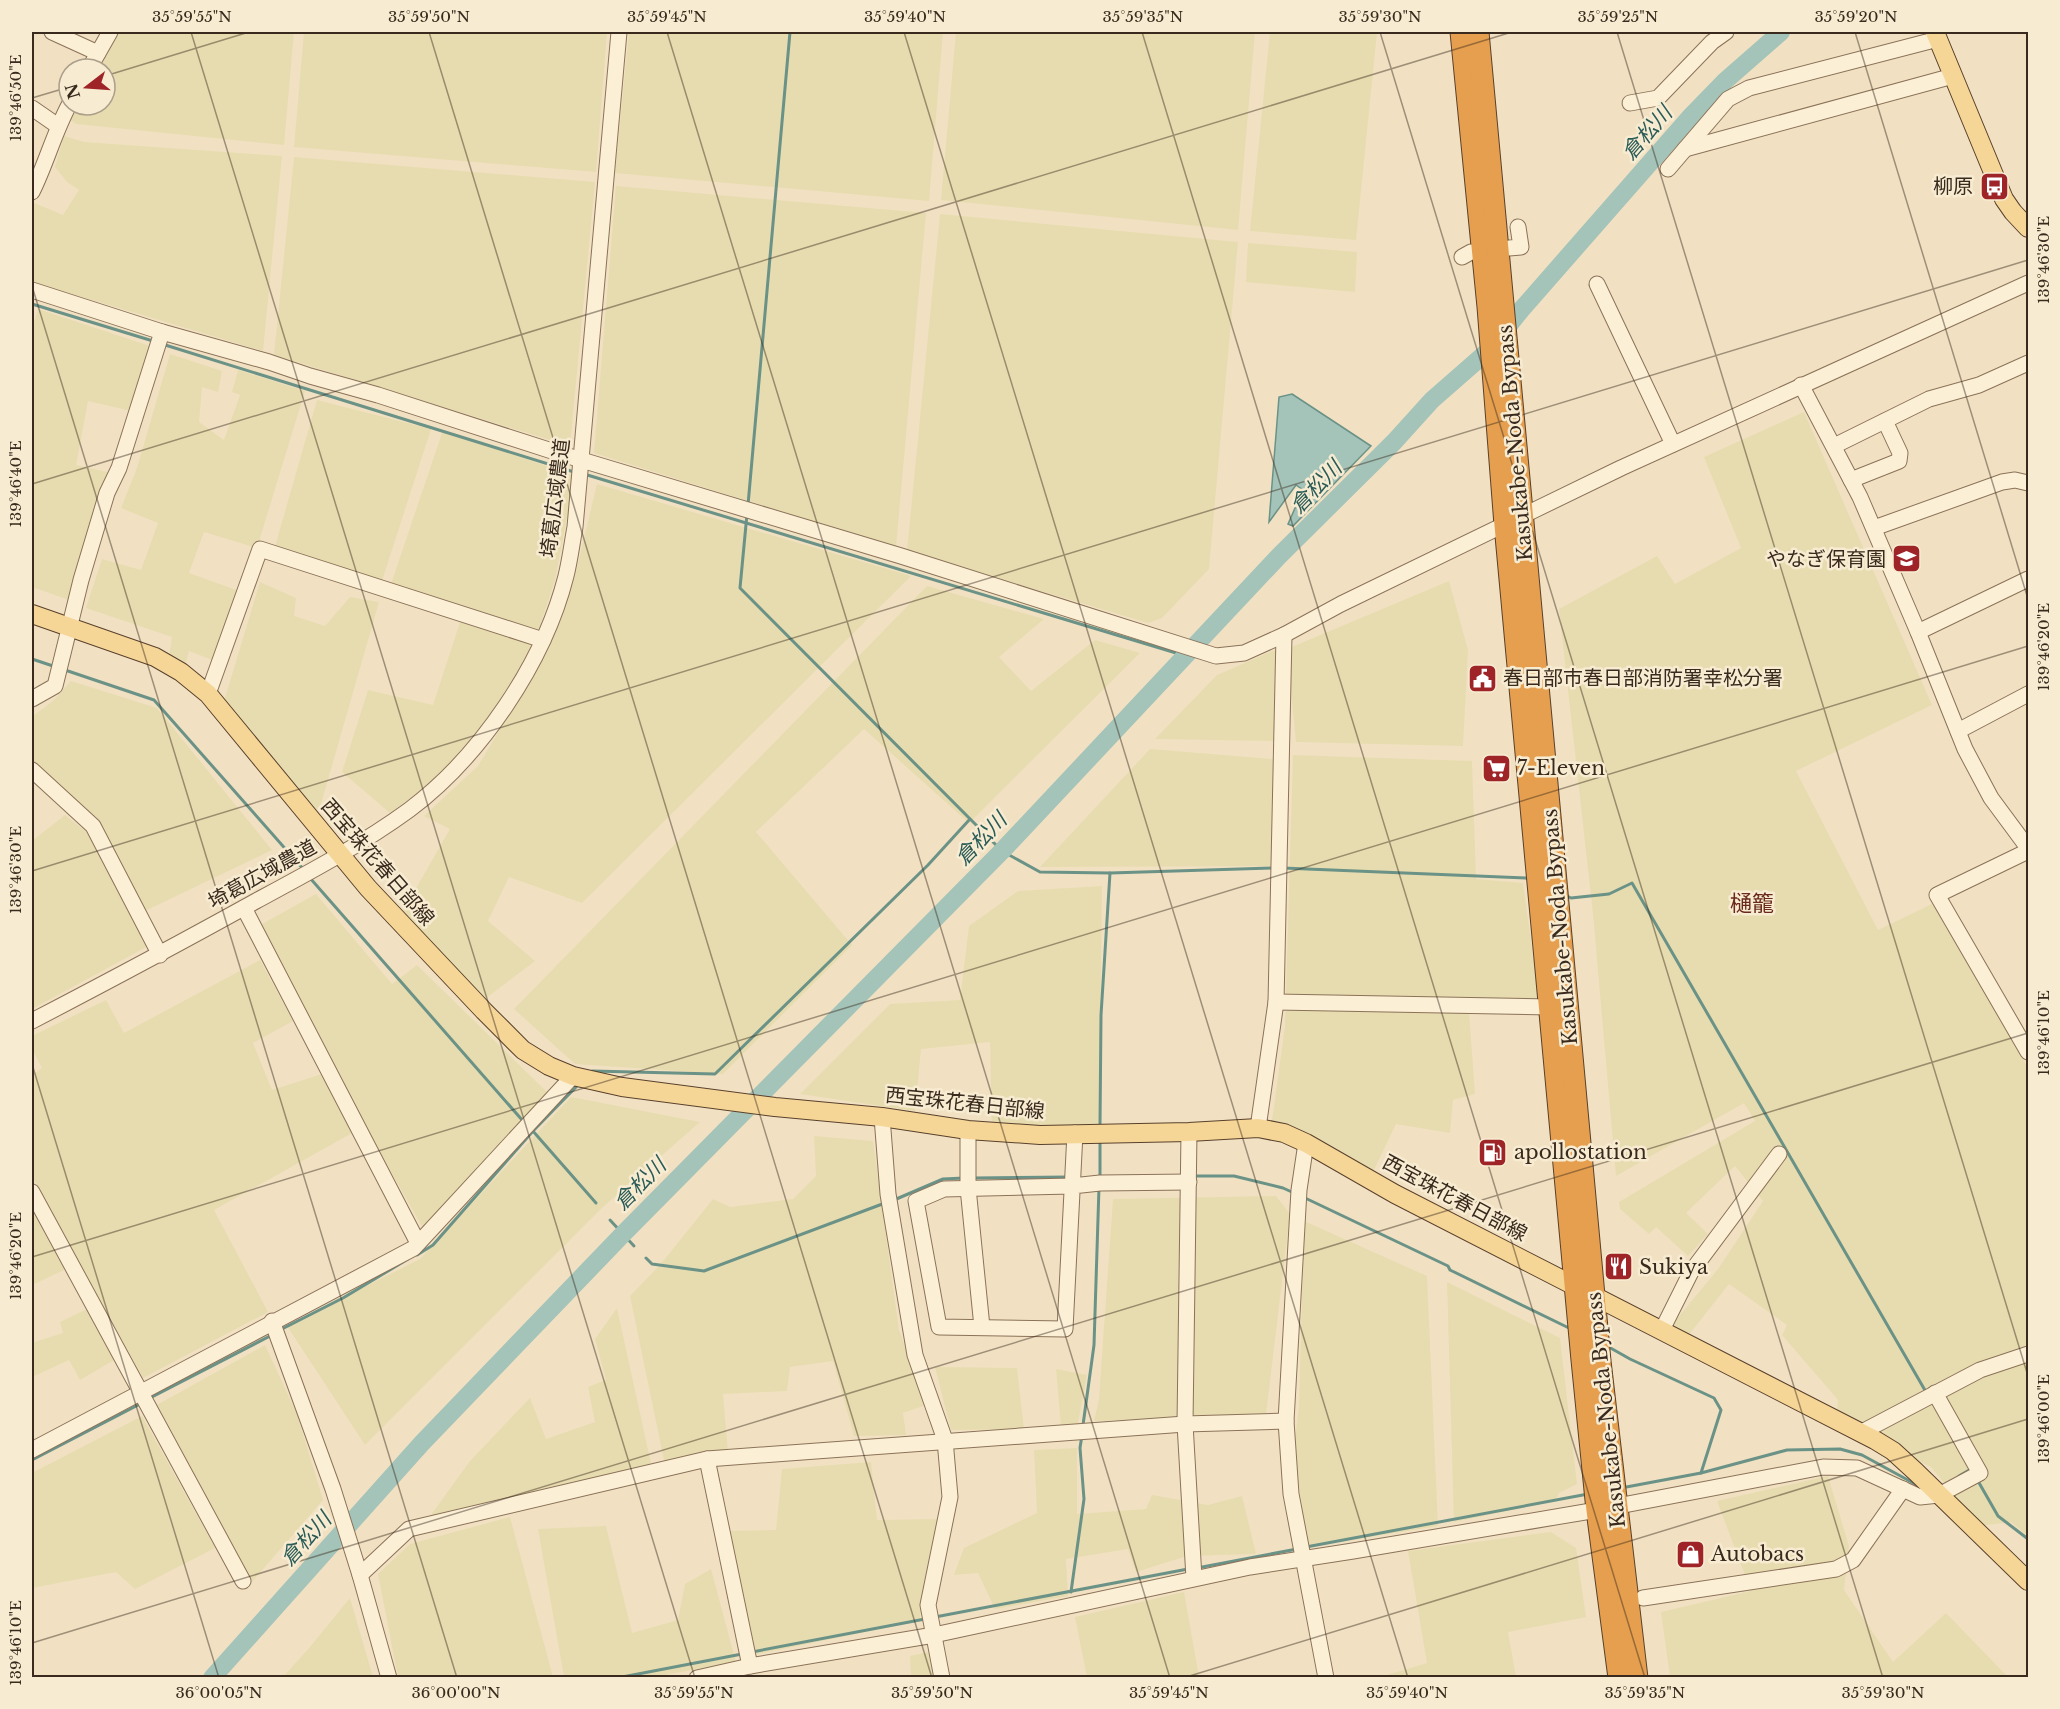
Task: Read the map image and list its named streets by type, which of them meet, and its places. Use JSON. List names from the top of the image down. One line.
{"streets":{"highway":["Kasukabe-Noda Bypass"],"main road":["西宝珠花春日部線"],"street":["埼葛広域農道"]},"crossings":[["Kasukabe-Noda Bypass","西宝珠花春日部線"],["埼葛広域農道","西宝珠花春日部線"]],"districts":["樋籠"],"water":["倉松川"],"places":{"bus stop":["柳原"],"school or university":["やなぎ保育園"],"public building":["春日部市春日部消防署幸松分署"],"supermarket":["7-Eleven"],"fuel station":["apollostation"],"restaurant":["Sukiya"],"shop":["Autobacs"]},"north":"left","coordinates":["35°59'55\"N","35°59'50\"N","35°59'45\"N","35°59'40\"N","35°59'35\"N","35°59'30\"N","35°59'25\"N","35°59'20\"N","139°46'50\"E","139°46'30\"E","139°46'40\"E","139°46'20\"E","139°46'10\"E","139°46'00\"E","36°00'05\"N","36°00'00\"N"]}
